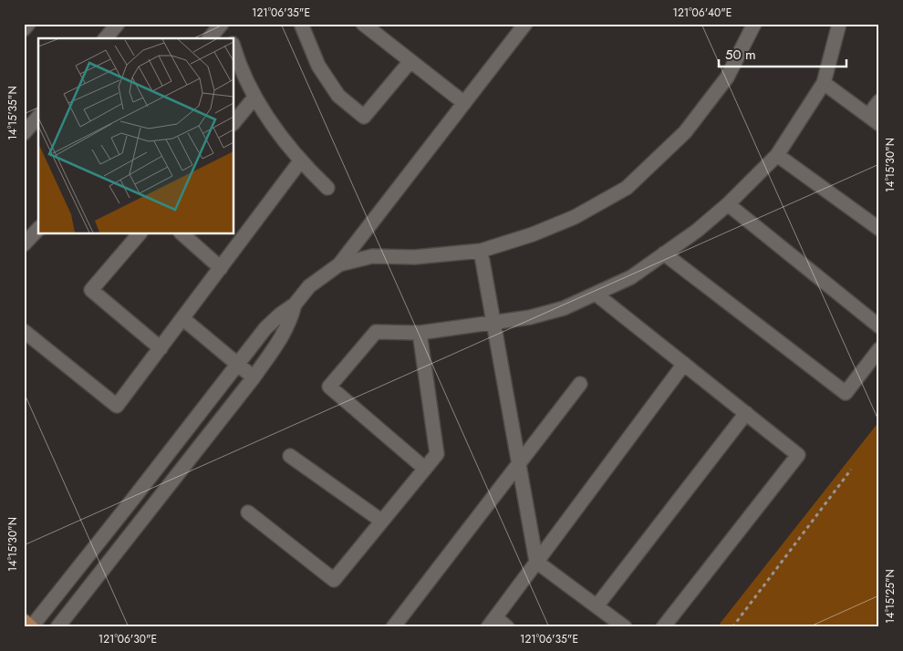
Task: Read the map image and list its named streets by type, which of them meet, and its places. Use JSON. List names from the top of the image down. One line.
{"scale_bar":"50 m","coordinates":["121°06'35\"E","121°06'40\"E","14°15'35\"N","14°15'30\"N","14°15'25\"N","121°06'30\"E"]}
